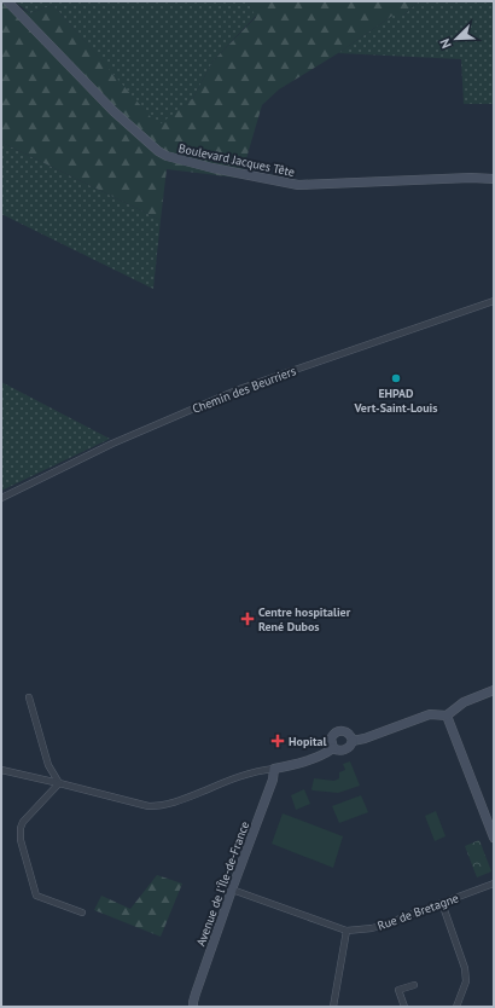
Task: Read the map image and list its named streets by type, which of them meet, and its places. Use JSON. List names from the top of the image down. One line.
{"streets":{"street":["Boulevard Jacques Tête","Chemin des Beurriers","Avenue de l'Île-de-France","Rue de Bretagne"]},"crossings":[["Avenue de l'Île-de-France","Rue de Bretagne"]],"places":{"other":["EHPAD Vert-Saint-Louis"],"health":["Centre hospitalier René Dubos","Hopital"]},"north":"bottom left"}
